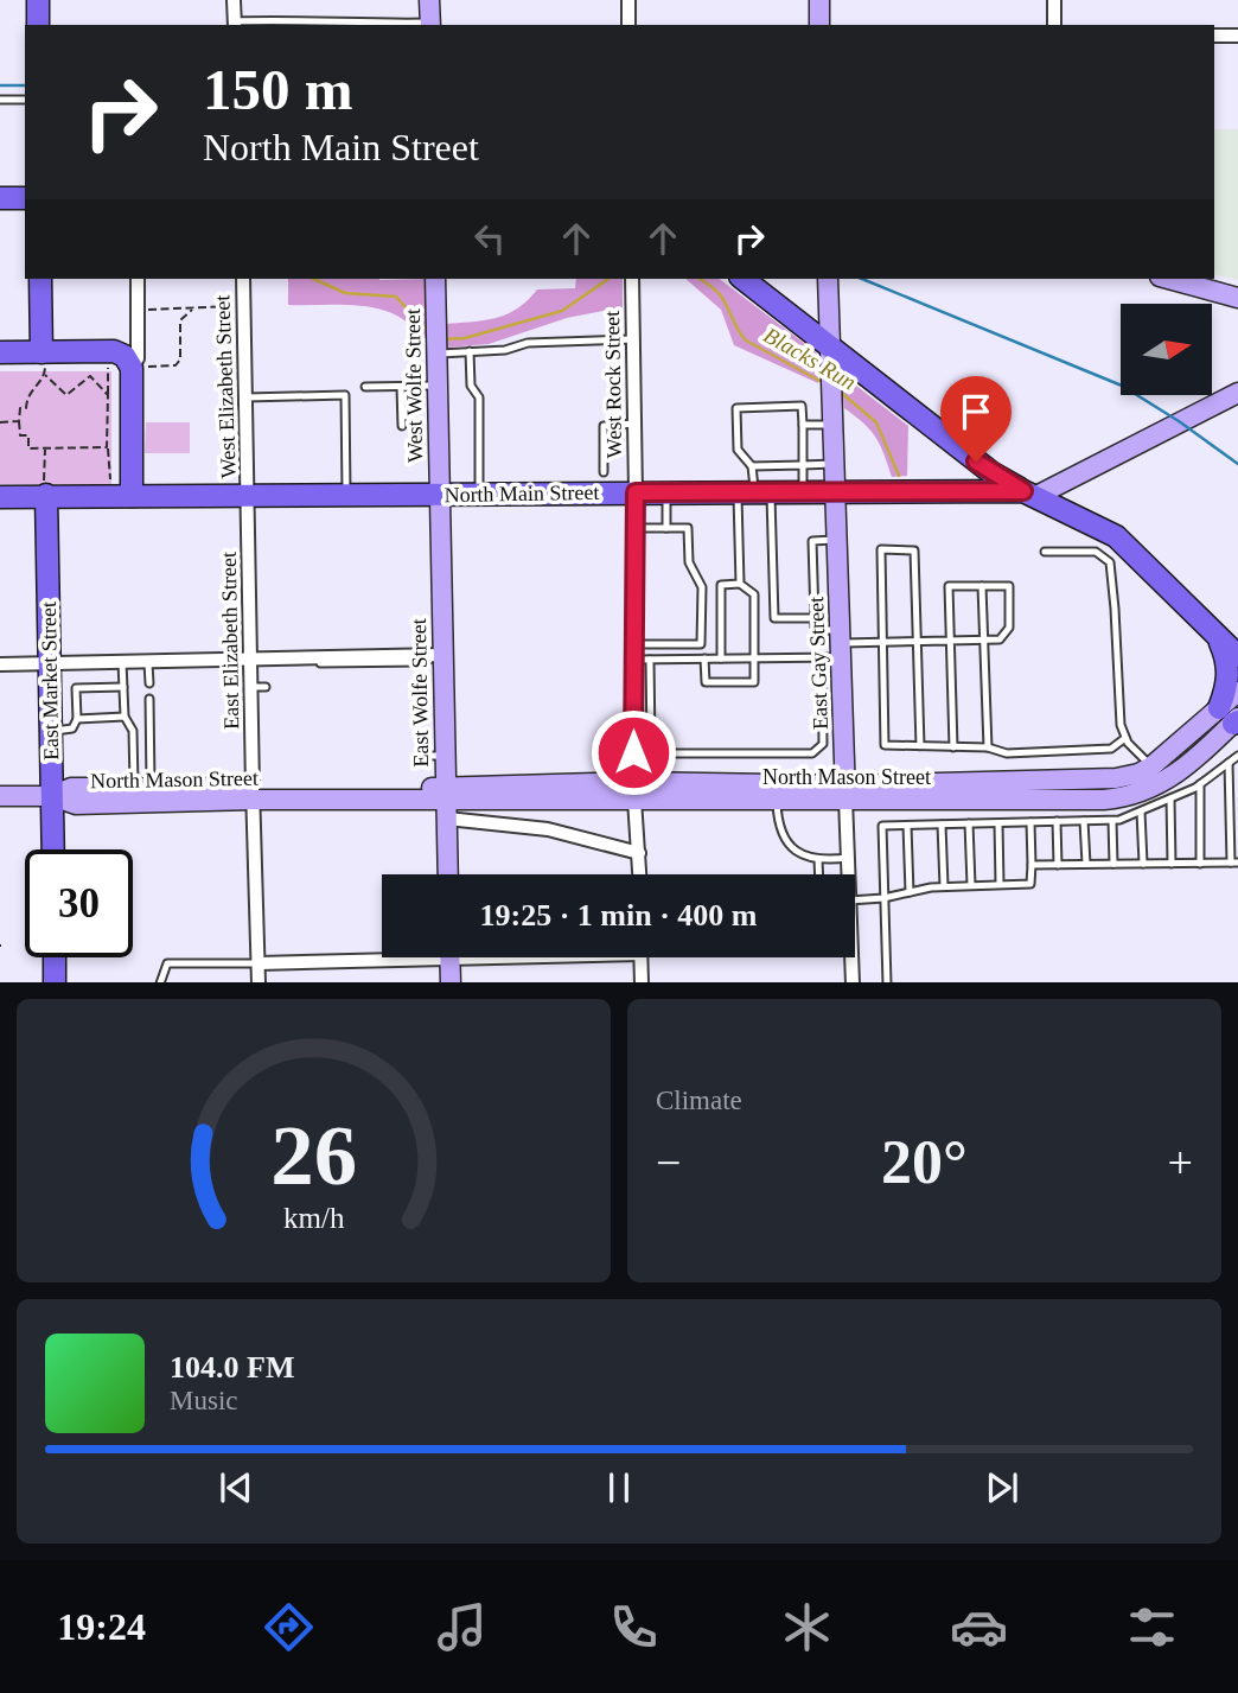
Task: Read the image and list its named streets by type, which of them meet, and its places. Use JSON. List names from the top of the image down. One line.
{"streets":{"main road":["West Wolfe Street","North Main Street","East Gay Street","East Market Street","East Wolfe Street","North Mason Street"],"street":["West Rock Street","West Elizabeth Street","East Elizabeth Street"]},"crossings":[["West Rock Street","North Main Street"],["West Rock Street","North Mason Street"],["West Wolfe Street","North Main Street"],["West Wolfe Street","East Wolfe Street"],["West Elizabeth Street","North Main Street"],["West Elizabeth Street","East Elizabeth Street"],["North Main Street","East Elizabeth Street"],["North Main Street","East Gay Street"],["North Main Street","East Market Street"],["North Main Street","East Wolfe Street"],["East Elizabeth Street","North Mason Street"],["East Gay Street","North Mason Street"],["East Market Street","North Mason Street"],["East Wolfe Street","North Mason Street"]],"water":["Blacks Run"],"north":"right","page":{"turn":["150 m","North Main Street"],"limit":"30","trip":"19:25 · 1 min · 400 m","tile":"Climate","heat":["−","20°","+"],"song":["104.0 FM","Music"],"tabs":"19:24","gauge":["26","km/h"]}}
